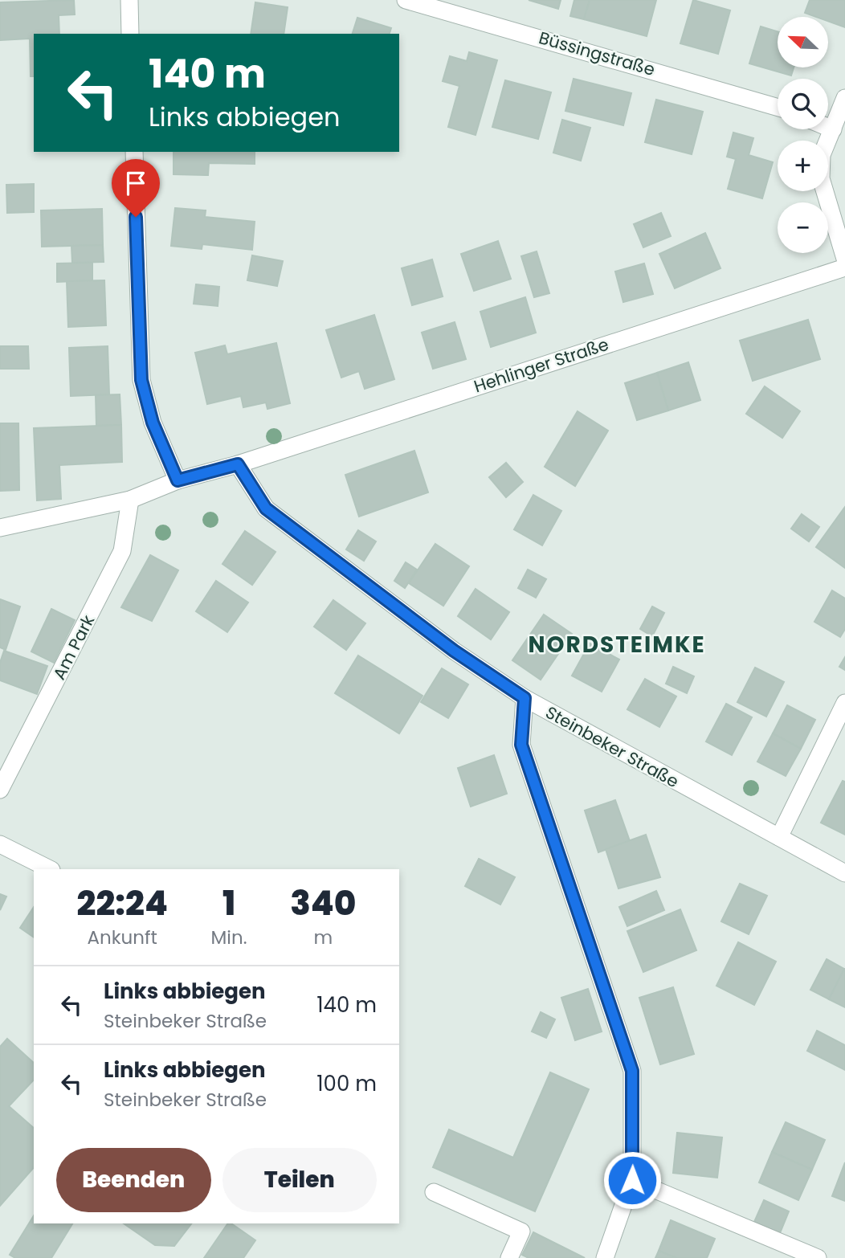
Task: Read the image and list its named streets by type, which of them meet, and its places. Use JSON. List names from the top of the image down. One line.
{"streets":{"street":["Büssingstraße","Hehlinger Straße","Am Park","Steinbeker Straße"]},"crossings":[["Hehlinger Straße","Steinbeker Straße"]],"districts":["NORDSTEIMKE"],"north":"top left","page":{"map_buttons":["+","−"],"turn":["140 m","Links abbiegen"],"eta":["22:24","Ankunft","1","Min.","340","m"],"list":[{"name":"Links abbiegen","note":"Steinbeker Straße","value":"140 m"},{"name":"Links abbiegen","note":"Steinbeker Straße","value":"100 m"}],"buttons":["Beenden","Teilen"]}}
